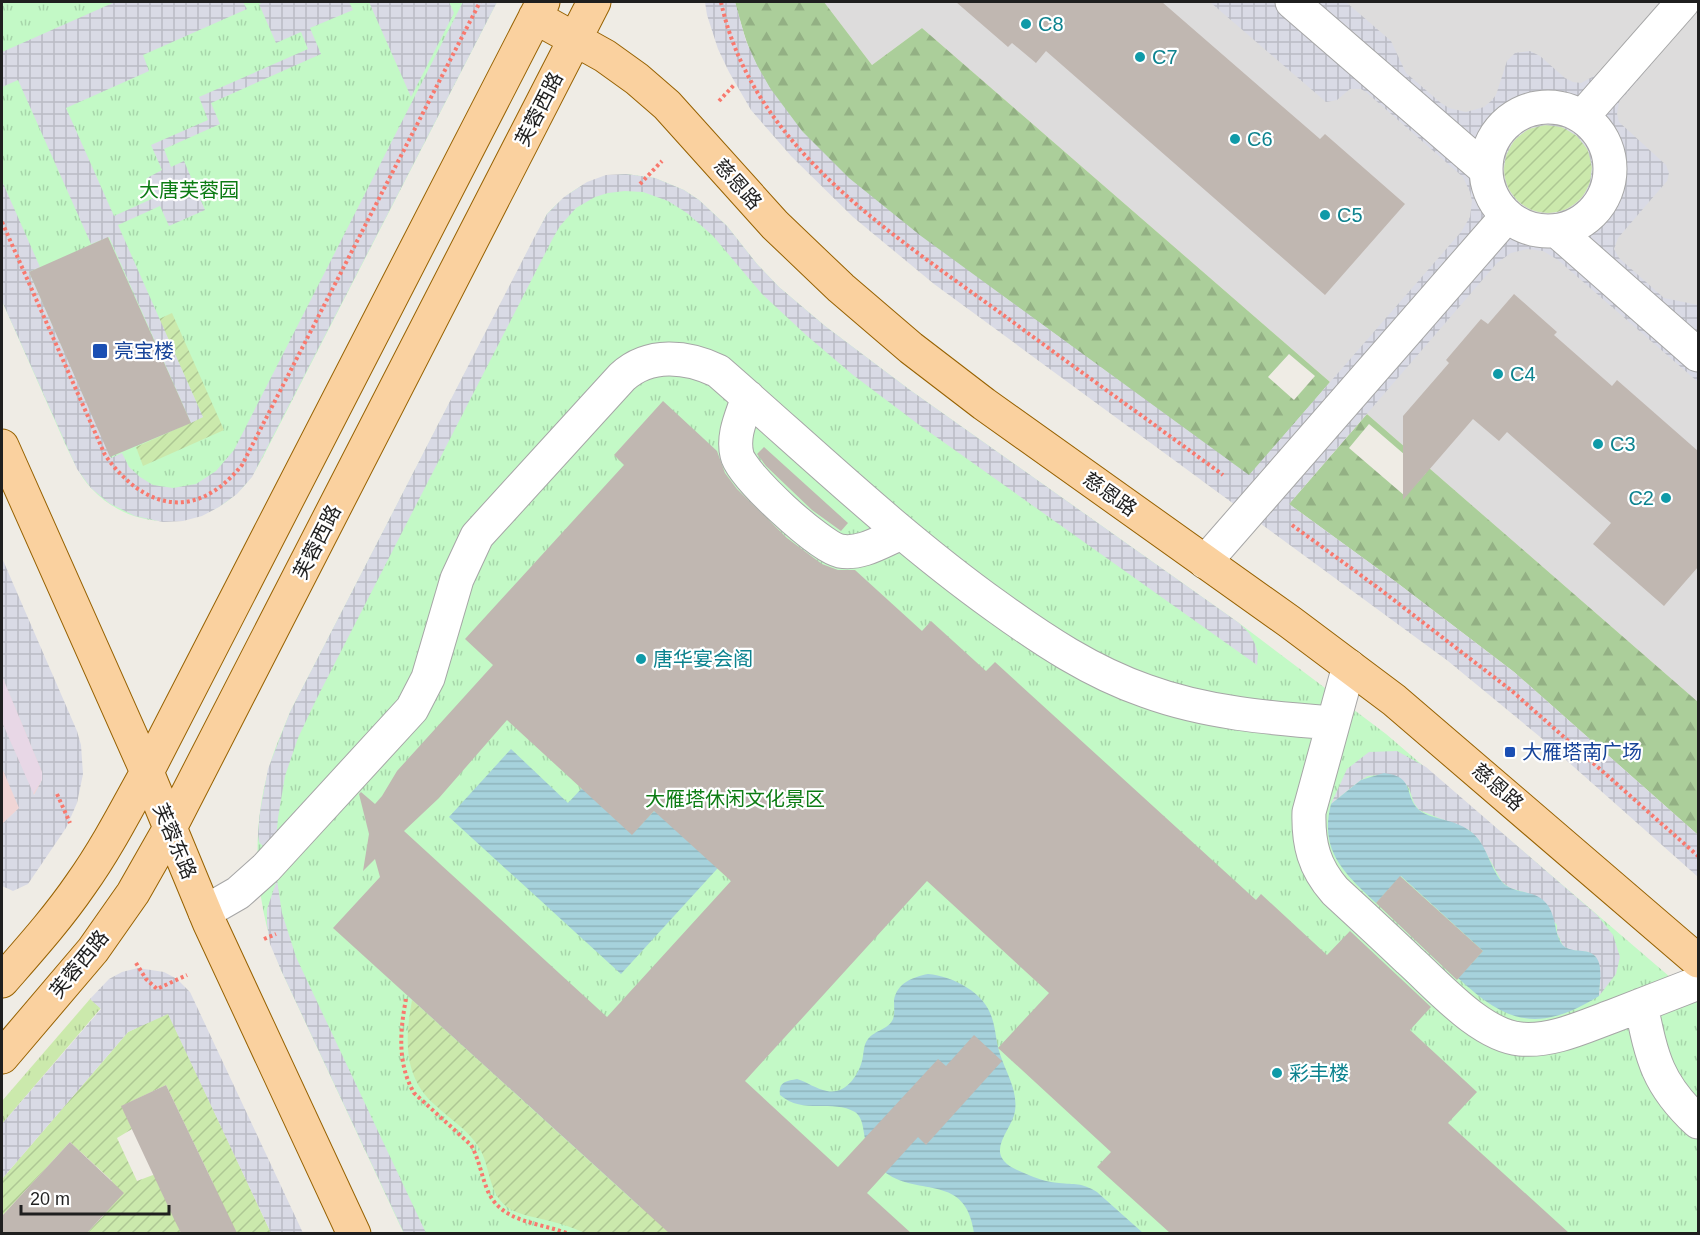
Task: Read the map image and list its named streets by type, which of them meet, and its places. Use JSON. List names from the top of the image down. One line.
{"streets":{"main road":["芙蓉西路","慈恩路","芙蓉东路"]},"crossings":[["芙蓉西路","慈恩路"],["芙蓉西路","芙蓉东路"]],"parks":["大唐芙蓉园","大雁塔休闲文化景区"],"places":{"other":["C8","C7","C6","C5","C4","C3","C2","唐华宴会阁","彩丰楼"],"transit":["亮宝楼","大雁塔南广场"]},"scale_bar":"20 m"}
